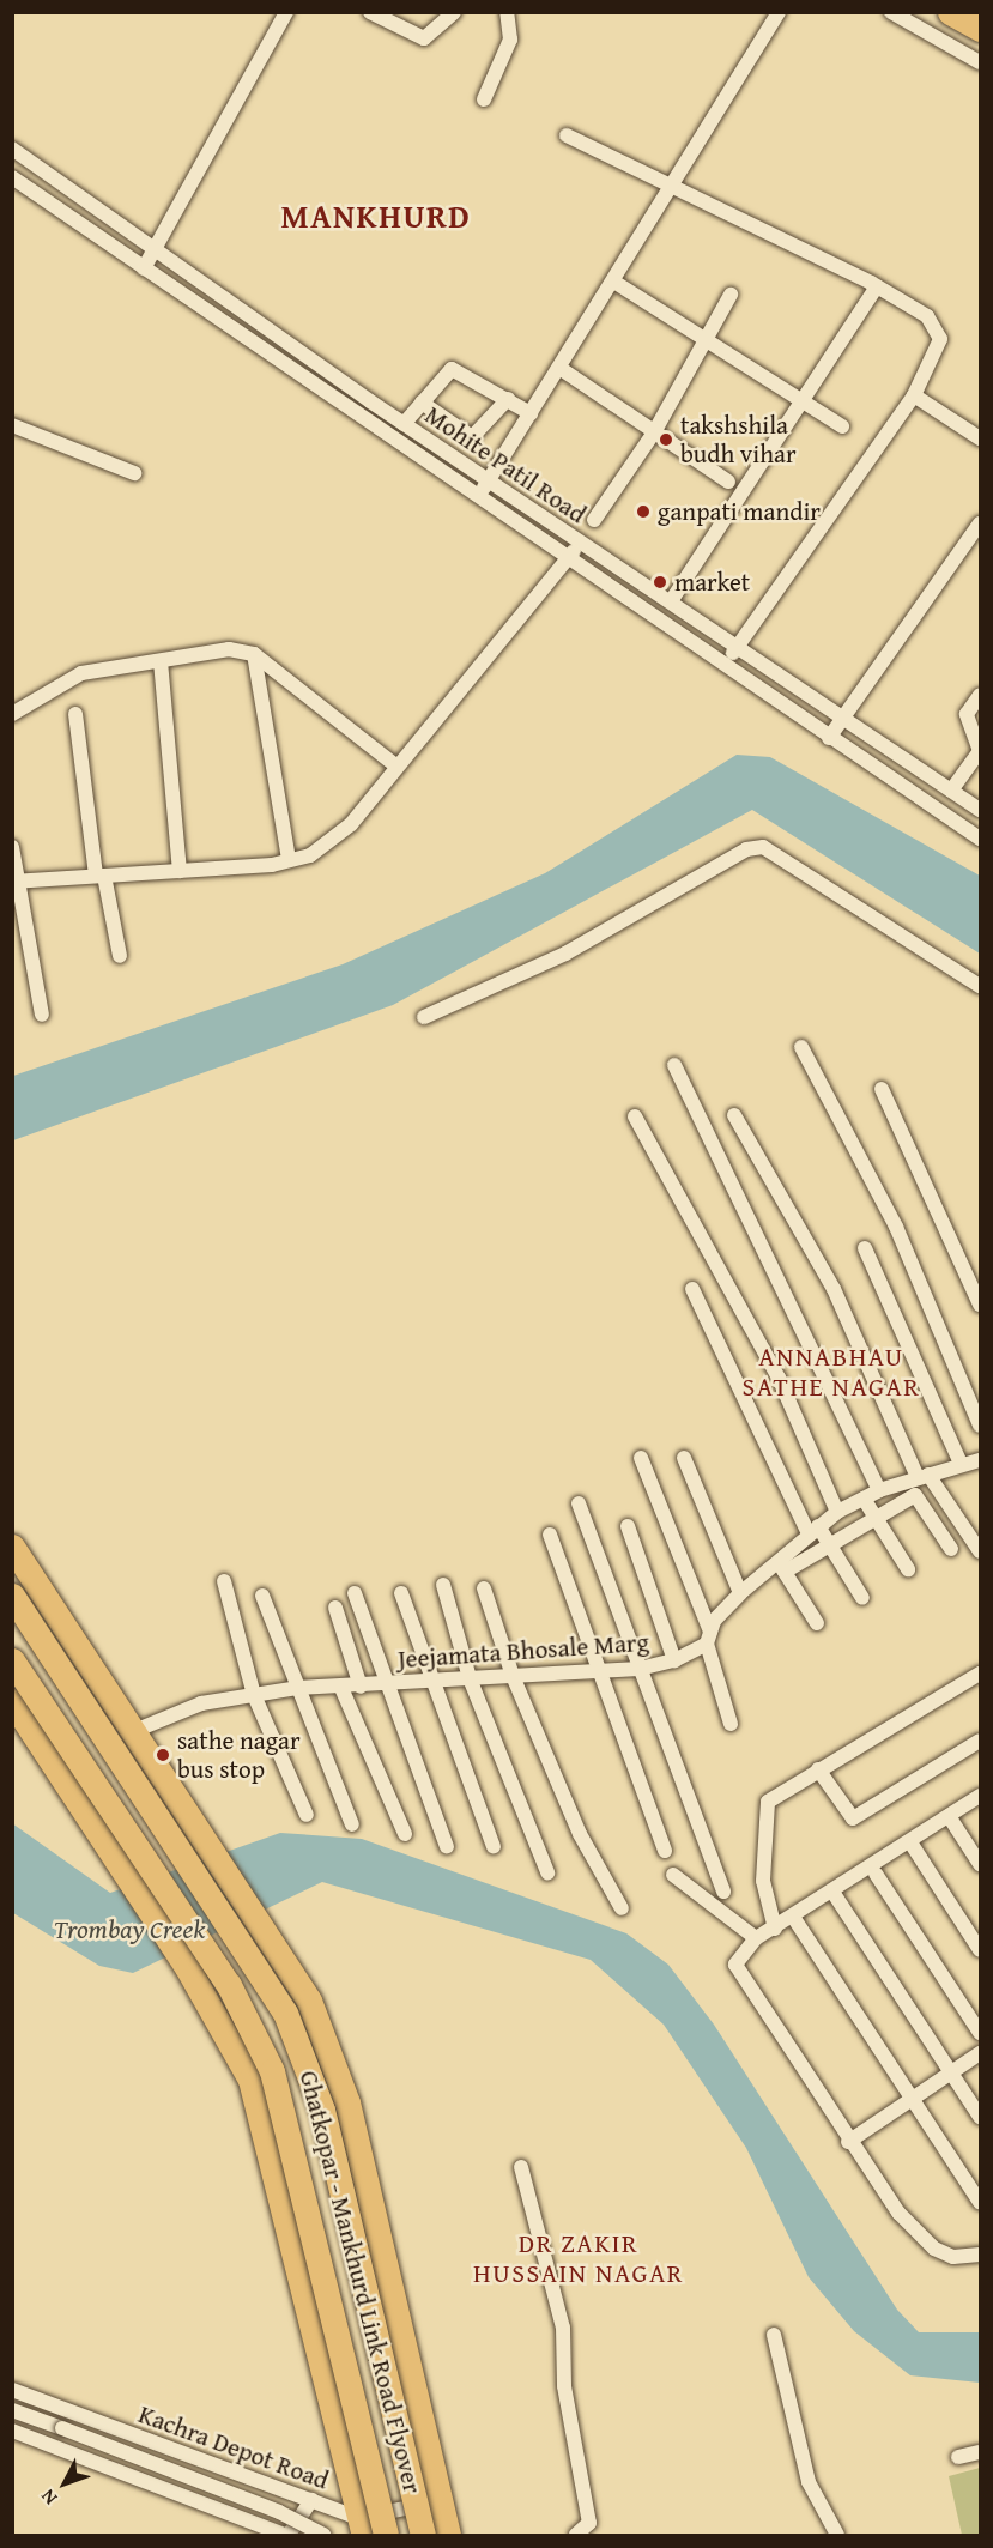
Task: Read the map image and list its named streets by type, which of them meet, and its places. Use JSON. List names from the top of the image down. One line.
{"streets":{"highway":["Ghatkopar - Mankhurd Link Road Flyover"],"street":["Mohite Patil Road","Jeejamata Bhosale Marg","Kachra Depot Road"]},"districts":["MANKHURD","ANNABHAU SATHE NAGAR","DR ZAKIR HUSSAIN NAGAR"],"water":["Trombay Creek"],"places":["takshshila budh vihar","ganpati mandir","market","sathe nagar bus stop"],"north":"bottom left"}
